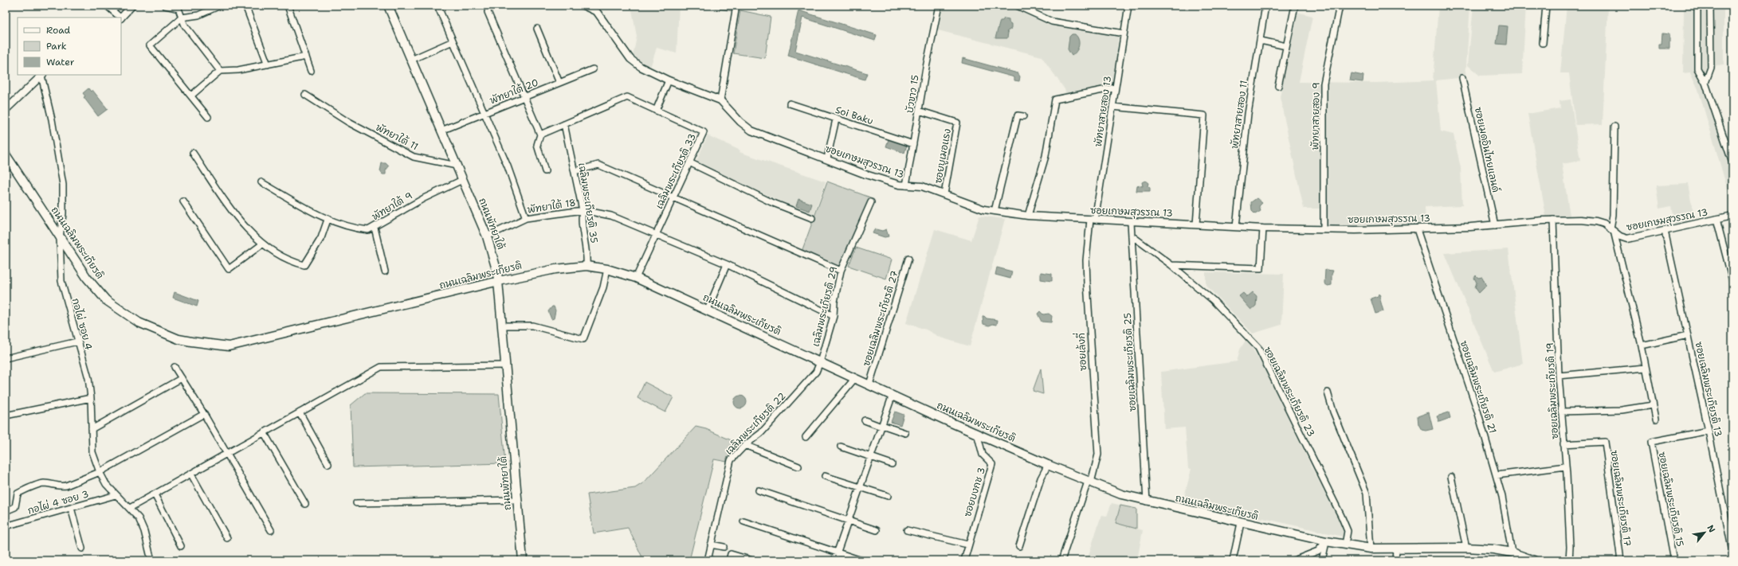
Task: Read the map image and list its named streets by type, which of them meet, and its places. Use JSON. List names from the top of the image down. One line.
{"streets":{"main road":["ถนนพัทยาใต้","ถนนเฉลิมพระเกียรติ"],"street":["พัทยาใต้ 20","บัวขาว 15","พัทยาสายสอง 13","พัทยาสายสอง 11","Soi Baku","พัทยาสายสอง 9","พัทยาใต้ 11","ซอยเมดอินไทยแลนด์","ซอยบูเมอแรง","ซอยเกษมสุวรรณ 13","เฉลิมพระเกียรติ 33","เฉลิมพระเกียรติ 35","พัทยาใต้ 9","พัทยาใต้ 18","เฉลิมพระเกียรติ 29","ซอยเฉลิมพระเกียรติ 27","กอไผ่ ซอย 4","ซอยเล้งกี่","ซอยเฉลิมพระเกียรติ 25","ซอยเฉลิมพระเกียรติ 21","ซอยเฉลิมพระเกียรติ 13","ซอยเฉลิมพระเกียรติ 19","ซอยเฉลิมพระเกียรติ 23","เฉลิมพระเกียรติ 22","ซอยบงกช 3","ซอยเฉลิมพระเกียรติ 17","ซอยเฉลิมพระเกียรติ 15","กอไผ่ 4 ซอย 3"]},"crossings":[["พัทยาใต้ 20","ถนนพัทยาใต้"],["บัวขาว 15","Soi Baku"],["บัวขาว 15","ซอยบูเมอแรง"],["บัวขาว 15","ซอยเกษมสุวรรณ 13"],["พัทยาสายสอง 13","ซอยเกษมสุวรรณ 13"],["พัทยาสายสอง 13","ซอยเล้งกี่"],["พัทยาสายสอง 11","ซอยเกษมสุวรรณ 13"],["พัทยาสายสอง 9","ซอยเกษมสุวรรณ 13"],["พัทยาใต้ 11","ถนนพัทยาใต้"],["ซอยเมดอินไทยแลนด์","ซอยเกษมสุวรรณ 13"],["ซอยบูเมอแรง","ซอยเกษมสุวรรณ 13"],["ซอยเกษมสุวรรณ 13","ซอยเล้งกี่"],["ซอยเกษมสุวรรณ 13","ซอยเฉลิมพระเกียรติ 25"],["ซอยเกษมสุวรรณ 13","ซอยเฉลิมพระเกียรติ 21"],["ซอยเกษมสุวรรณ 13","ซอยเฉลิมพระเกียรติ 13"],["ซอยเกษมสุวรรณ 13","ซอยเฉลิมพระเกียรติ 19"],["เฉลิมพระเกียรติ 33","พัทยาใต้ 18"],["เฉลิมพระเกียรติ 33","ถนนเฉลิมพระเกียรติ"],["เฉลิมพระเกียรติ 35","พัทยาใต้ 18"],["เฉลิมพระเกียรติ 35","ถนนเฉลิมพระเกียรติ"],["พัทยาใต้ 9","ถนนพัทยาใต้"],["พัทยาใต้ 18","ถนนพัทยาใต้"],["พัทยาใต้ 18","เฉลิมพระเกียรติ 29"],["ถนนพัทยาใต้","ถนนเฉลิมพระเกียรติ"],["ถนนเฉลิมพระเกียรติ","เฉลิมพระเกียรติ 29"],["ถนนเฉลิมพระเกียรติ","ซอยเฉลิมพระเกียรติ 27"],["ถนนเฉลิมพระเกียรติ","กอไผ่ ซอย 4"],["ถนนเฉลิมพระเกียรติ","ซอยเล้งกี่"],["ถนนเฉลิมพระเกียรติ","ซอยเฉลิมพระเกียรติ 25"],["ถนนเฉลิมพระเกียรติ","ซอยเฉลิมพระเกียรติ 21"],["ถนนเฉลิมพระเกียรติ","ซอยเฉลิมพระเกียรติ 23"],["ถนนเฉลิมพระเกียรติ","เฉลิมพระเกียรติ 22"],["ถนนเฉลิมพระเกียรติ","ซอยบงกช 3"],["เฉลิมพระเกียรติ 29","เฉลิมพระเกียรติ 22"],["กอไผ่ ซอย 4","กอไผ่ 4 ซอย 3"],["ซอยเฉลิมพระเกียรติ 25","ซอยเฉลิมพระเกียรติ 23"],["ซอยเฉลิมพระเกียรติ 13","ซอยเฉลิมพระเกียรติ 15"],["ซอยเฉลิมพระเกียรติ 19","ซอยเฉลิมพระเกียรติ 17"]],"legend":["Road","Park","Water"],"north":"top right"}
